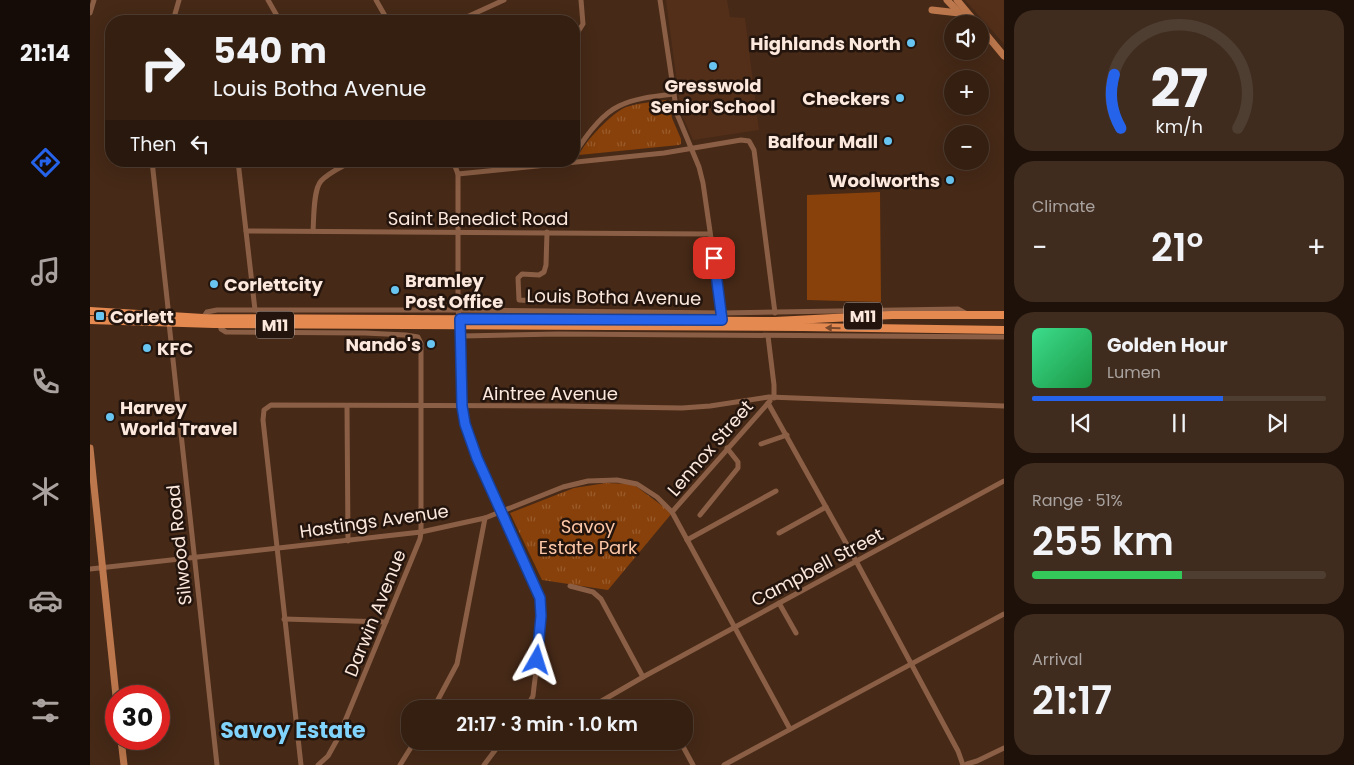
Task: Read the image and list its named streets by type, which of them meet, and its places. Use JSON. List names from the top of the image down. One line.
{"streets":{"main road":["Louis Botha Avenue","M11"],"street":["Saint Benedict Road","Aintree Avenue","Lennox Street","Hastings Avenue","Silwood Road","Campbell Street","Darwin Avenue"]},"crossings":[["Louis Botha Avenue","Silwood Road"],["Louis Botha Avenue","Darwin Avenue"],["Aintree Avenue","Lennox Street"],["Aintree Avenue","Hastings Avenue"],["Aintree Avenue","Darwin Avenue"],["Lennox Street","Hastings Avenue"],["Lennox Street","Campbell Street"],["Hastings Avenue","Silwood Road"],["Hastings Avenue","Darwin Avenue"]],"districts":["Savoy Estate"],"parks":["Savoy Estate Park"],"places":{"other":["Highlands North","Gresswold Senior School","Checkers","Balfour Mall","Woolworths","Corlettcity","Bramley Post Office","Nando's","KFC","Harvey World Travel"],"transit":["Corlett"]},"page":{"tabs":"21:14","map_buttons":["+","−"],"turn":["540 m","Louis Botha Avenue"],"then":"Then","tile":["Climate",["Range · 51%","255 km"],["Arrival","21:17"]],"heat":["−","21°","+"],"song":["Golden Hour","Lumen"],"limit":"30","trip":"21:17 · 3 min · 1.0 km","gauge":["27","km/h"]}}
